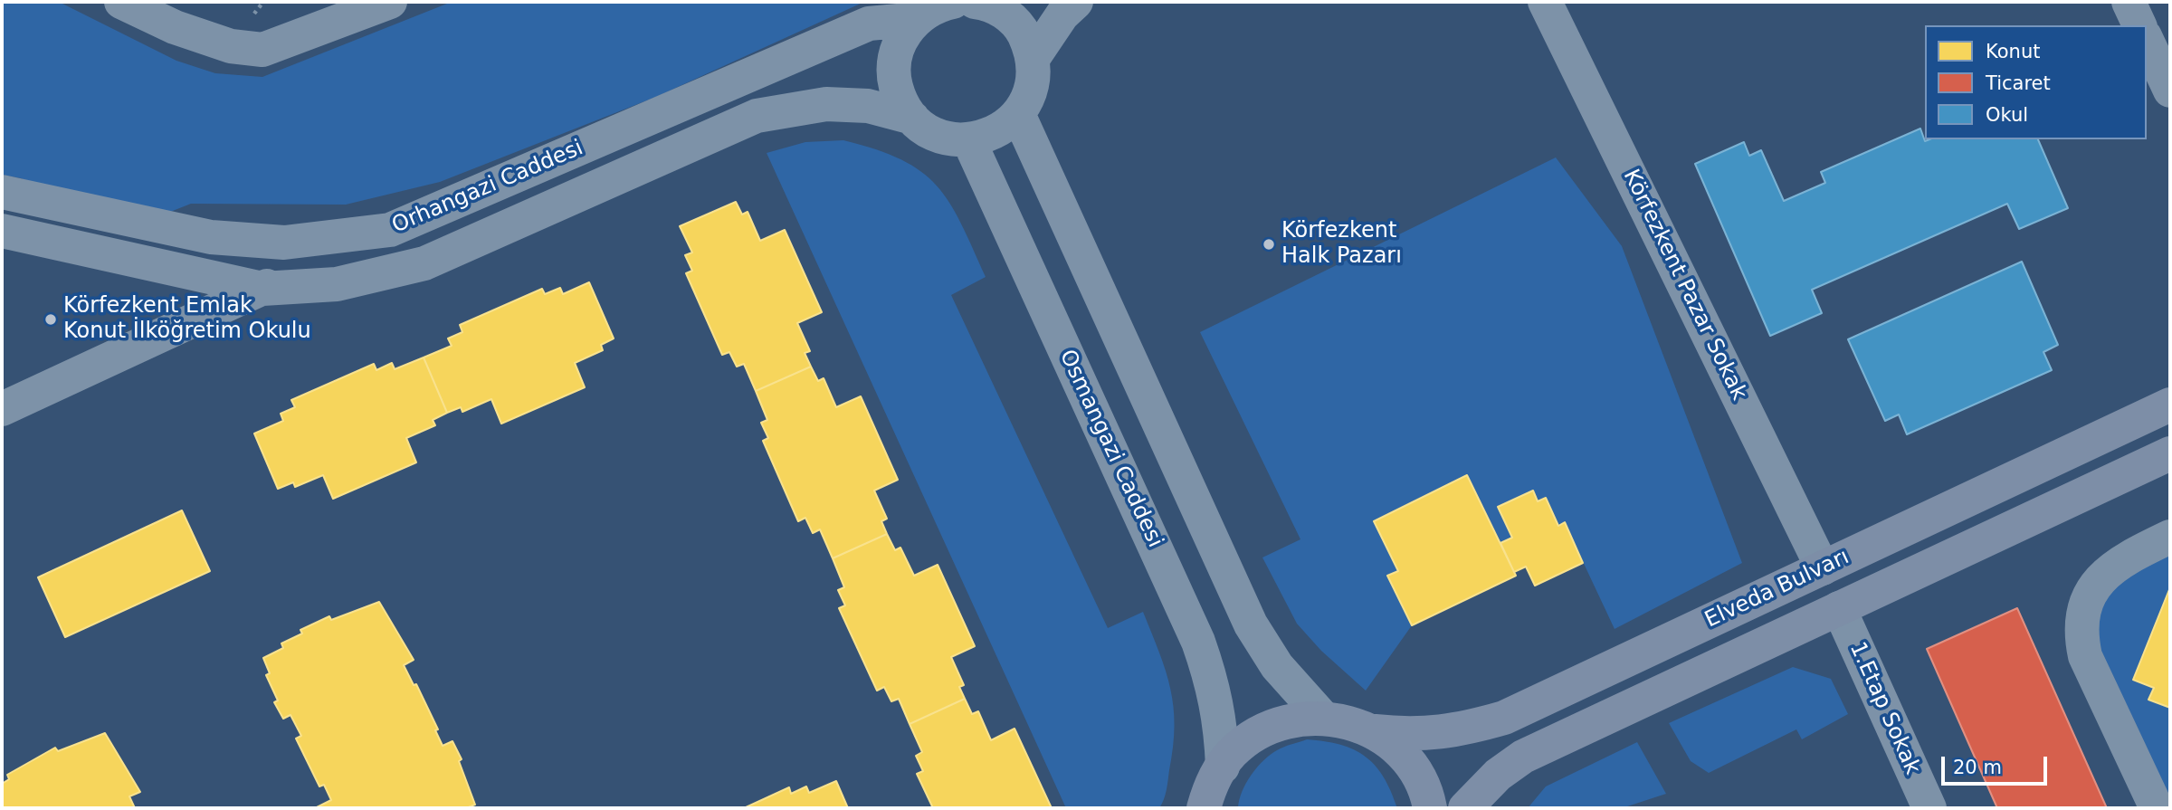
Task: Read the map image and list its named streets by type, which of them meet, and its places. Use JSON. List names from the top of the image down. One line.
{"streets":{"main road":["Elveda Bulvarı"],"street":["Orhangazi Caddesi","Körfezkent Pazar Sokak","Osmangazi Caddesi","1.Etap Sokak"]},"crossings":[["Körfezkent Pazar Sokak","Elveda Bulvarı"],["Elveda Bulvarı","1.Etap Sokak"]],"places":["Körfezkent Halk Pazarı","Körfezkent Emlak Konut İlköğretim Okulu"],"legend":["Konut","Ticaret","Okul"],"scale_bar":"20 m"}
